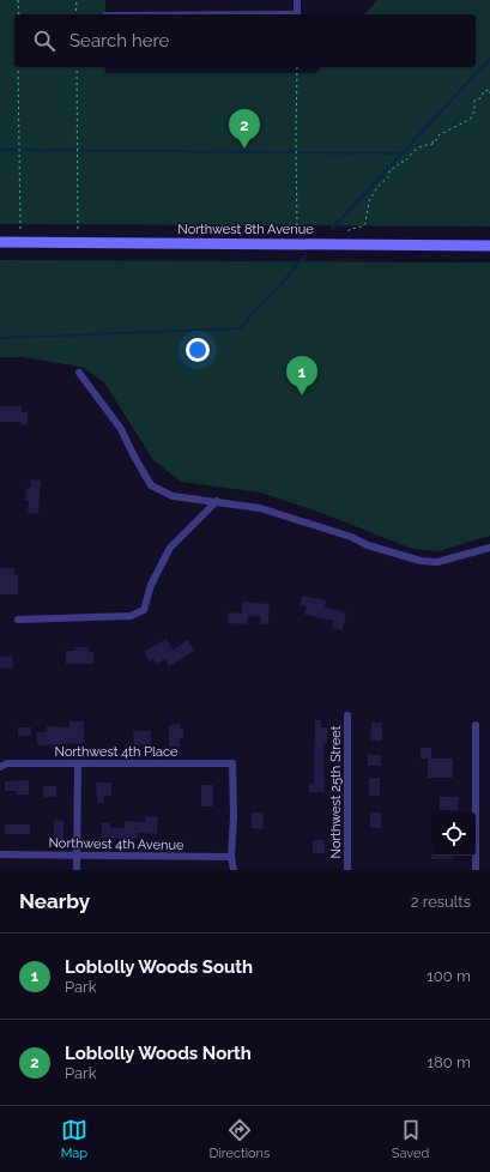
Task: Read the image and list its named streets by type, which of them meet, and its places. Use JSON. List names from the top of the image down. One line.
{"streets":{"street":["Northwest 8th Avenue","Northwest 4th Place","Northwest 25th Street","Northwest 4th Avenue"]},"crossings":[["Northwest 4th Place","Northwest 4th Avenue"]],"page":{"search":"Search here","pins":["2","1"],"heading":["Nearby","2 results"],"list":[{"mark":"1","name":"Loblolly Woods South","note":"Park","value":"100 m"},{"mark":"2","name":"Loblolly Woods North","note":"Park","value":"180 m"}],"nav":["Map","Directions","Saved"]}}
